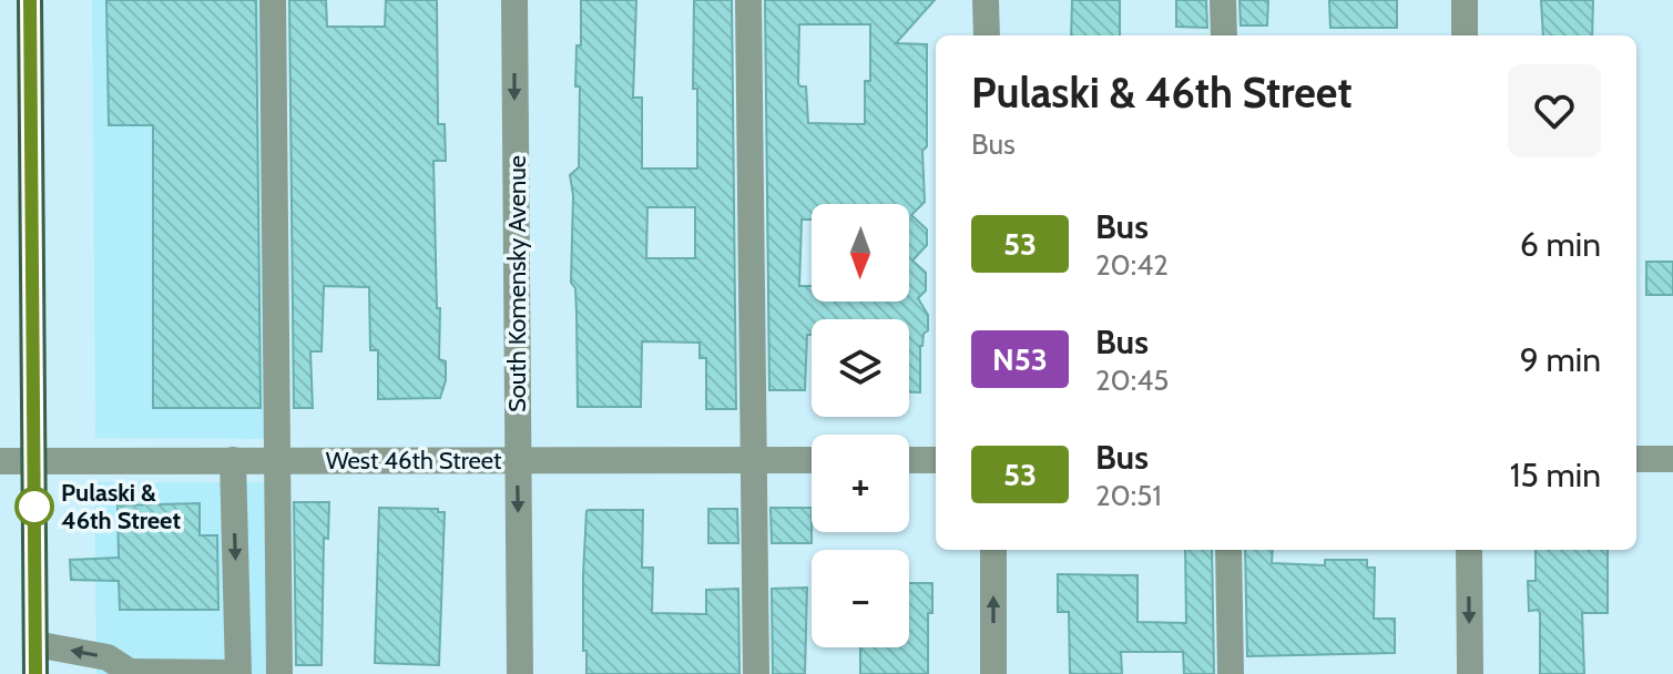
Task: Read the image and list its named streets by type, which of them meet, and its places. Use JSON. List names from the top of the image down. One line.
{"streets":{"street":["South Komensky Avenue","West 46th Street"]},"crossings":[["South Komensky Avenue","West 46th Street"]],"places":["Pulaski & 46th Street"],"lines":["bus line 53"],"north":"bottom","page":{"heading":["Pulaski & 46th Street","Bus"],"list":[{"mark":"53","name":"Bus","note":"20:42","value":"6 min"},{"mark":"N53","name":"Bus","note":"20:45","value":"9 min"},{"mark":"53","name":"Bus","note":"20:51","value":"15 min"}],"map_buttons":["+","−"]}}
